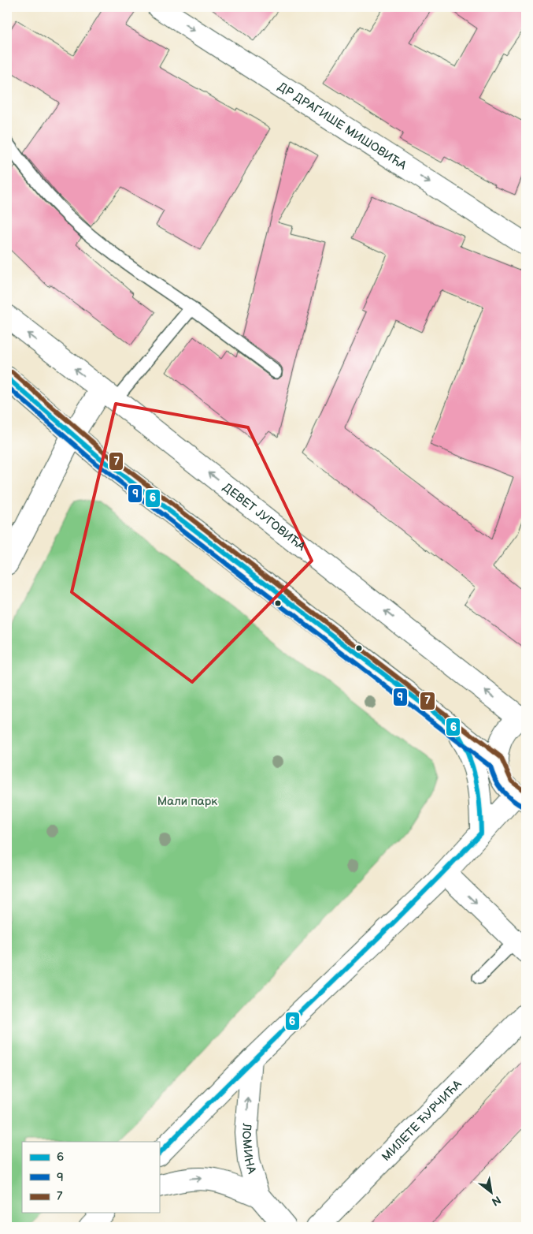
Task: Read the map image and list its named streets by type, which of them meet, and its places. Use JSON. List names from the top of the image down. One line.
{"streets":{"street":["ДР ДРАГИШЕ МИШОВИЋА","ДЕВЕТ ЈУГОВИЋА","МИЛЕТЕ ЋУРЧИЋА","ЛОМИНА"]},"one_way":["ДР ДРАГИШЕ МИШОВИЋА","ЛОМИНА"],"parks":["Мали парк"],"lines":["transit line 7","transit line 6","transit line 9"],"legend":["6","9","7"],"north":"bottom right"}
